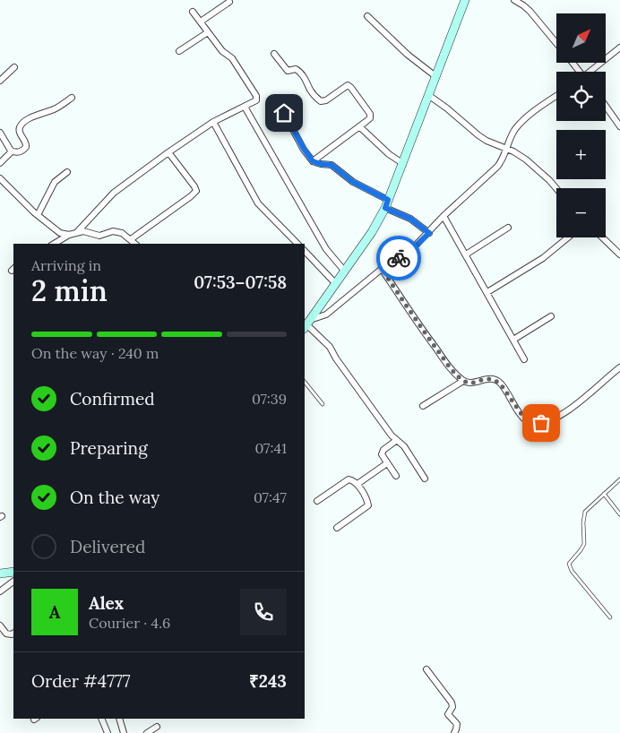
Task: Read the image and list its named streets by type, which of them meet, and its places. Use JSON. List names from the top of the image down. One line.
{"north":"top right","page":{"map_buttons":["+","−"],"heading":["2 min","Arriving in","07:53–07:58"],"panel":["Alex","Courier · 4.6","Order #4777","₹243"],"bar":"On the way · 240 m","list":[["Confirmed","07:39"],["Preparing","07:41"],["On the way","07:47"],"Delivered"],"round":"A"}}
